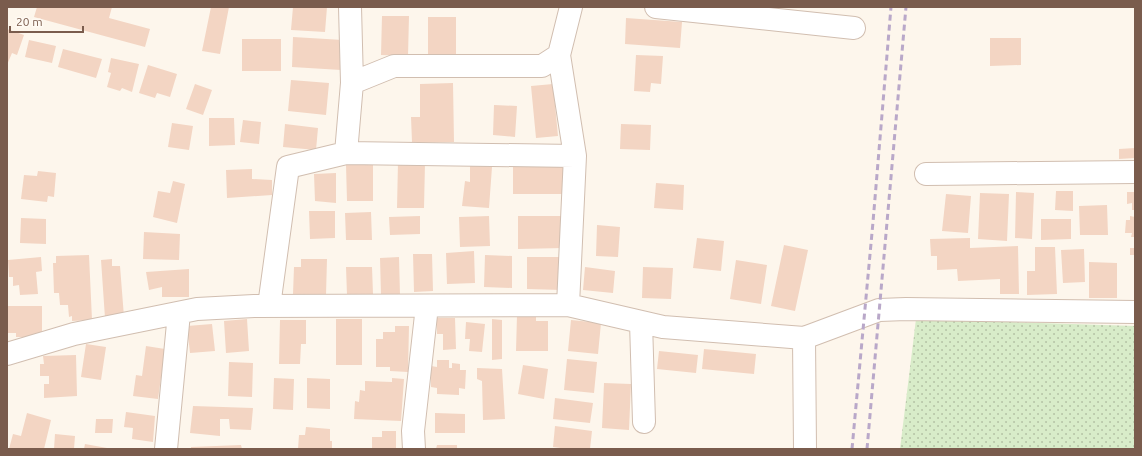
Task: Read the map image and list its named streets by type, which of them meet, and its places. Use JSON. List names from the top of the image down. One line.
{"scale_bar":"20 m"}
